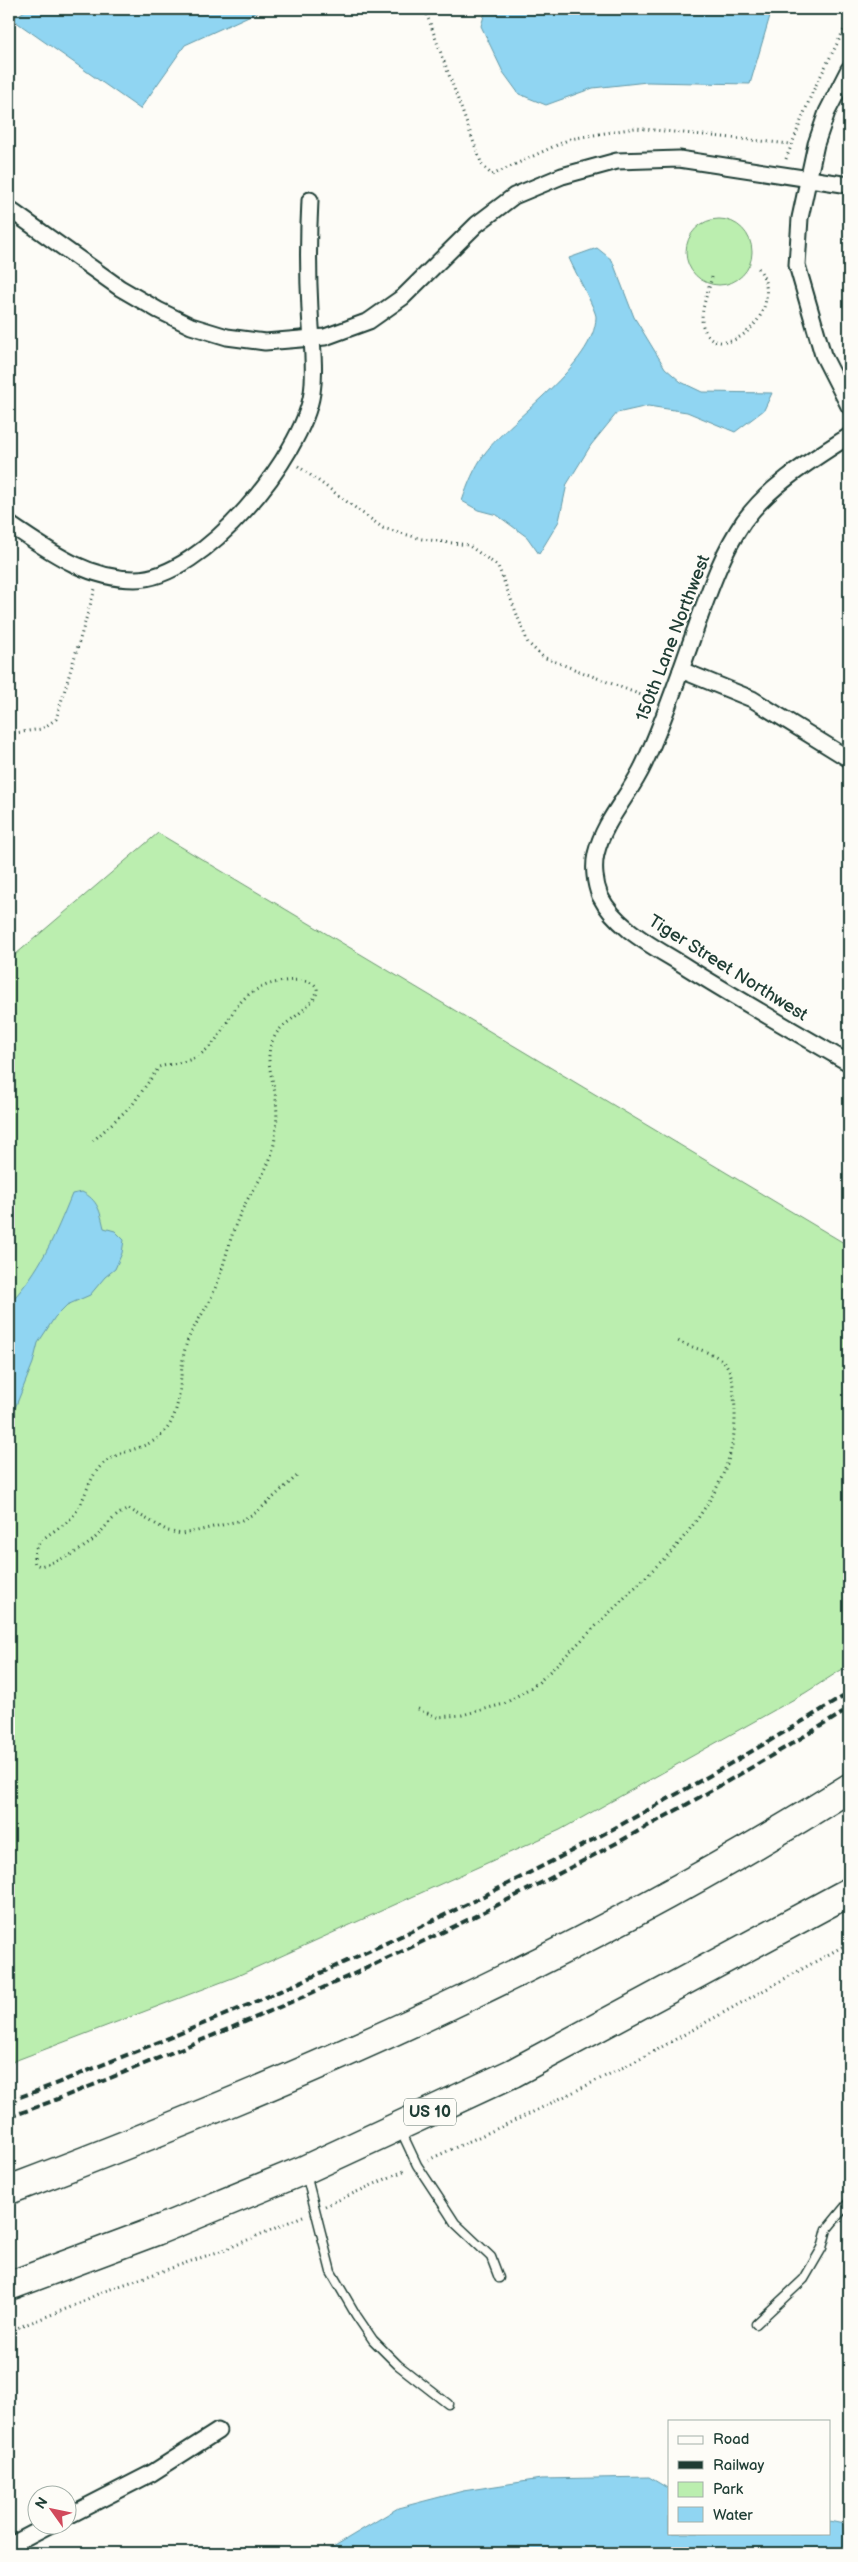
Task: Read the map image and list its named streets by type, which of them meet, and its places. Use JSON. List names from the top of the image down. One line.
{"streets":{"highway":["US 10"],"street":["150th Lane Northwest","Tiger Street Northwest"]},"crossings":[["150th Lane Northwest","Tiger Street Northwest"]],"legend":["Road","Railway","Park","Water"],"north":"top left"}
